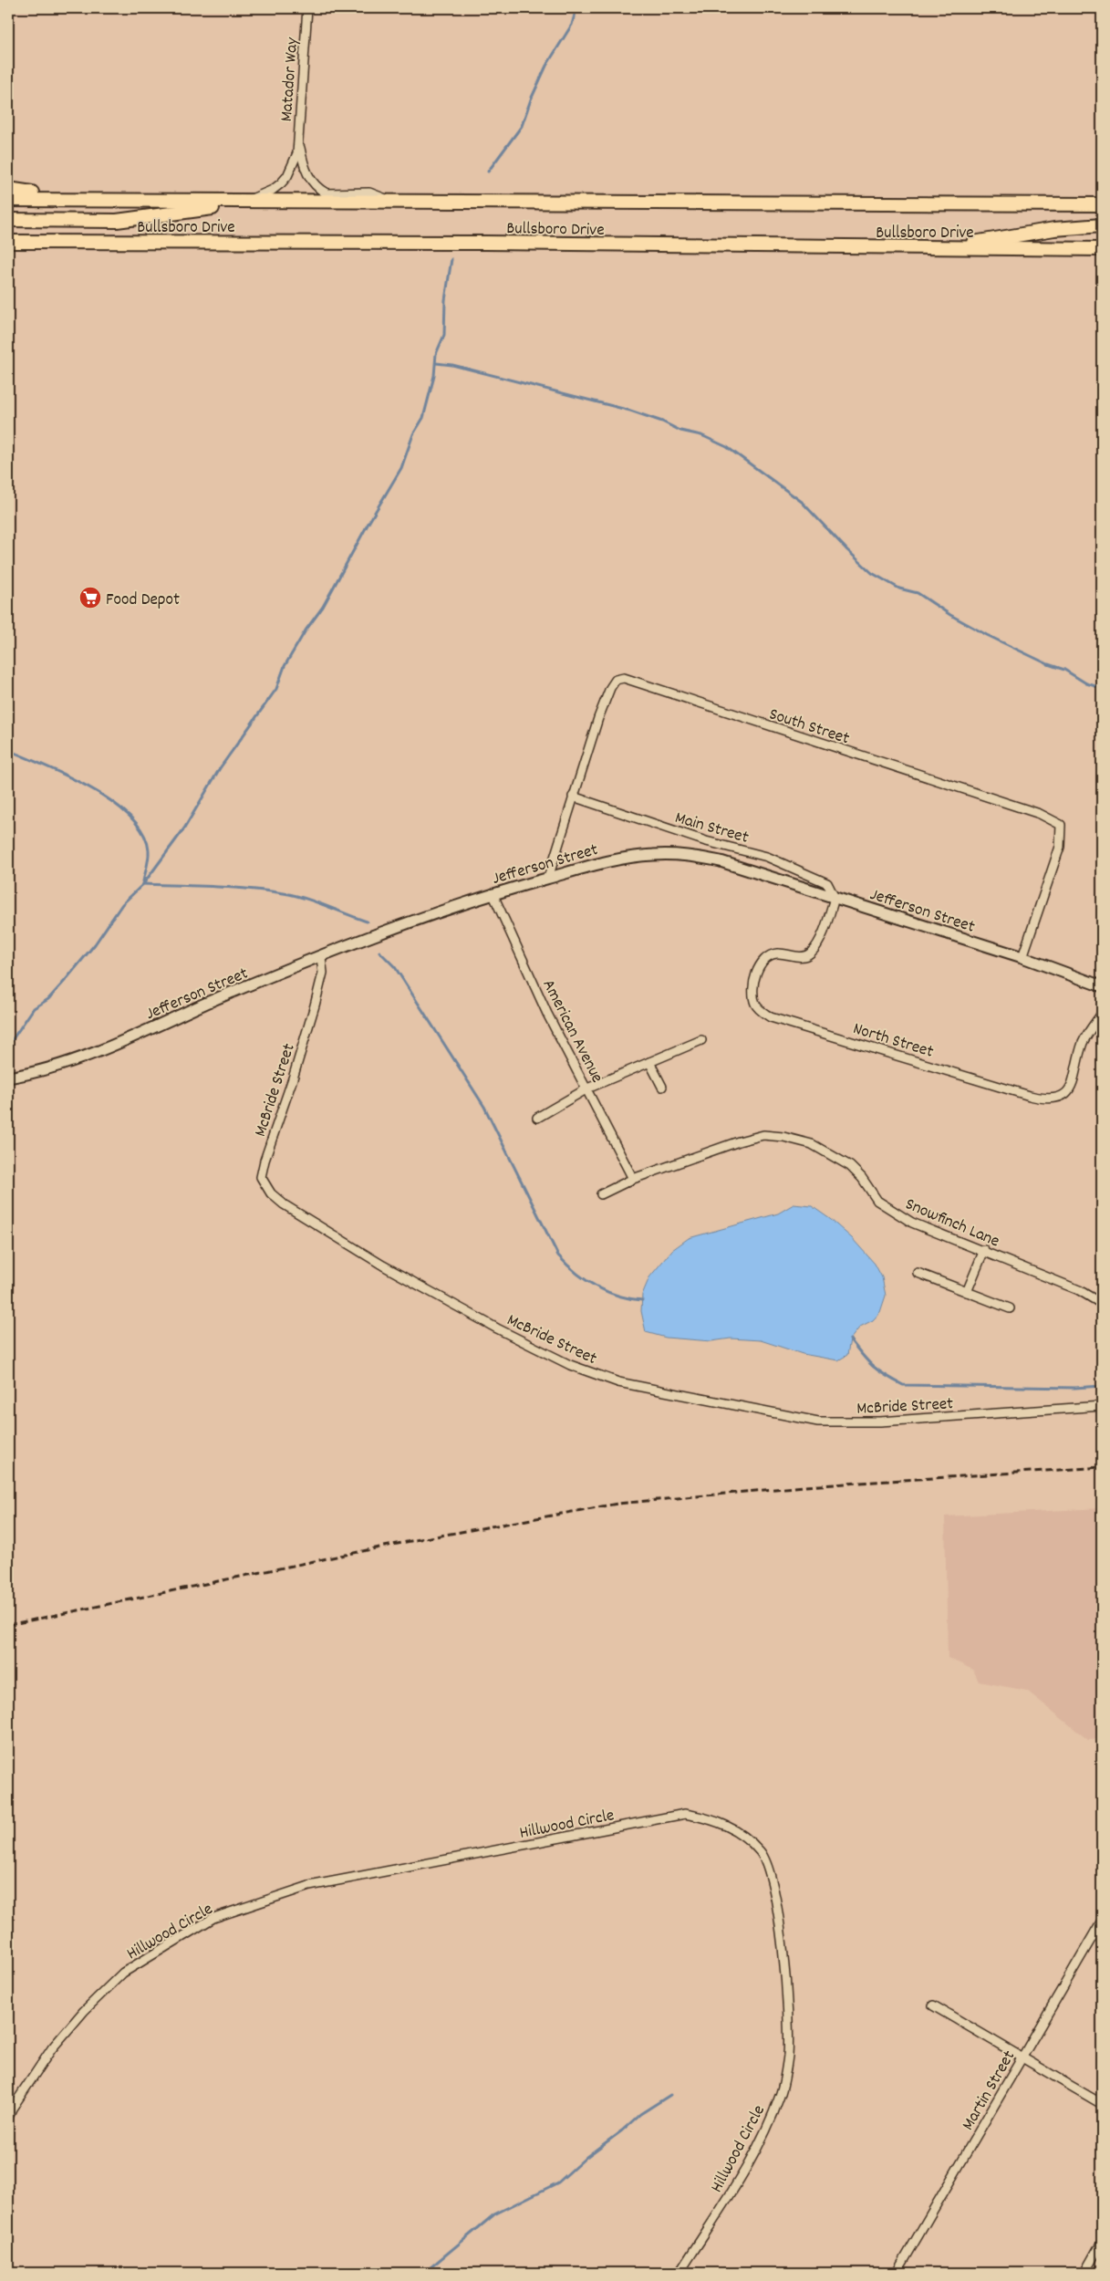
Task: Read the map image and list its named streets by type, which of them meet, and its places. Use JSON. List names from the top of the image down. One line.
{"streets":{"main road":["Bullsboro Drive"],"street":["Matador Way","South Street","Main Street","Jefferson Street","American Avenue","North Street","McBride Street","Snowfinch Lane","Hillwood Circle","Martin Street"]},"crossings":[["Matador Way","Bullsboro Drive"],["South Street","Main Street"],["South Street","Jefferson Street"],["Main Street","Jefferson Street"],["Main Street","North Street"],["Jefferson Street","American Avenue"],["Jefferson Street","North Street"],["Jefferson Street","McBride Street"],["American Avenue","Snowfinch Lane"]],"places":{"supermarket":["Food Depot"]}}
